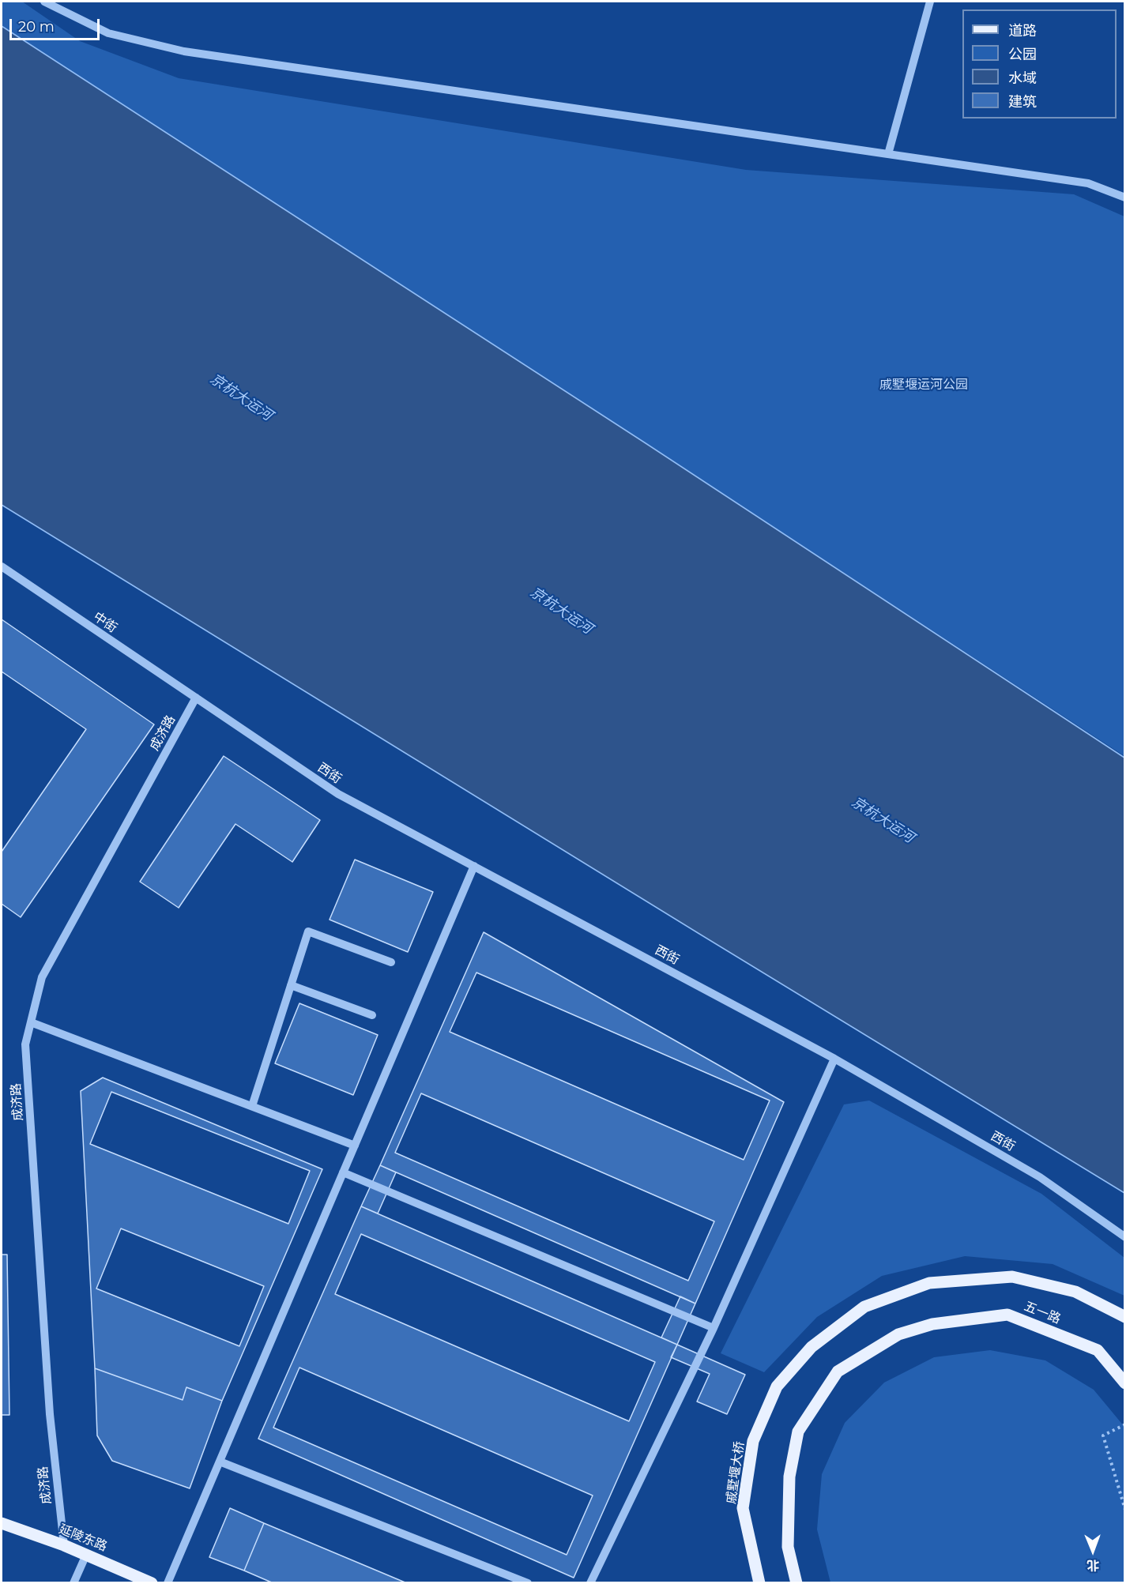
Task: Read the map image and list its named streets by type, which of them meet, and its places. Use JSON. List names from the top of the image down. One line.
{"streets":{"main road":["五一路","戚墅堰大桥","延陵东路"],"street":["中街","成济路","西街"]},"crossings":[["中街","成济路"],["中街","西街"],["成济路","西街"],["成济路","延陵东路"],["五一路","戚墅堰大桥"]],"water":["京杭大运河"],"parks":["戚墅堰运河公园"],"legend":["道路","公园","水域","建筑"],"scale_bar":"20 m","north":"bottom"}
